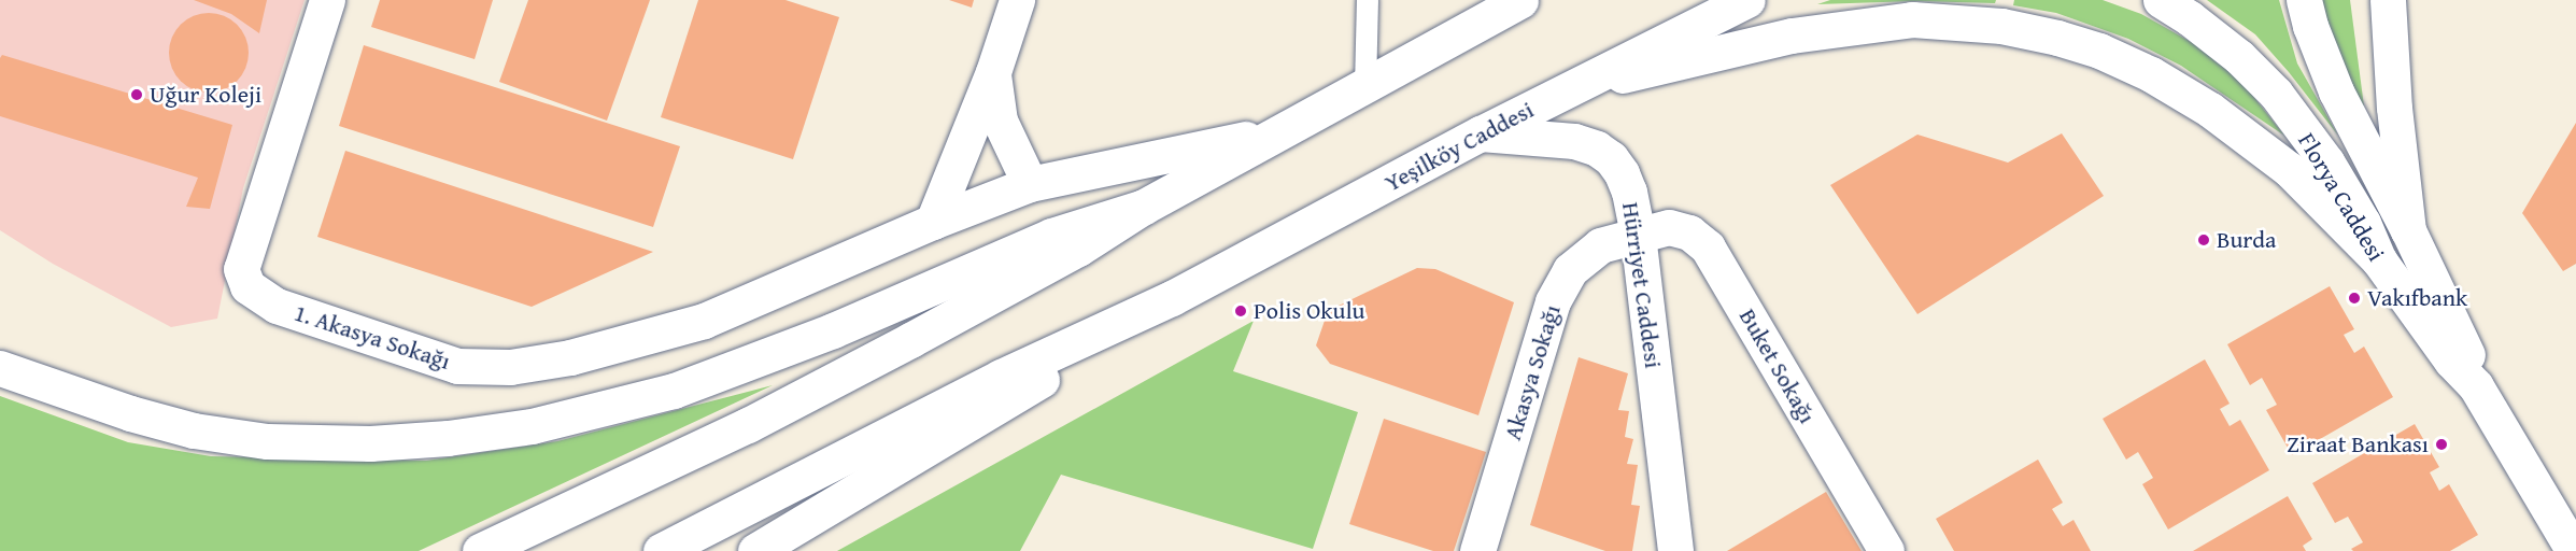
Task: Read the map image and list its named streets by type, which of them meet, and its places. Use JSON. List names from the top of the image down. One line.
{"streets":{"main road":["Yeşilköy Caddesi","Florya Caddesi","Hürriyet Caddesi","1. Akasya Sokağı","Buket Sokağı","Akasya Sokağı"]},"crossings":[["Yeşilköy Caddesi","Hürriyet Caddesi"],["Hürriyet Caddesi","Buket Sokağı"],["Hürriyet Caddesi","Akasya Sokağı"],["Buket Sokağı","Akasya Sokağı"]],"places":["Uğur Koleji","Burda","Vakıfbank","Polis Okulu","Ziraat Bankası"]}
